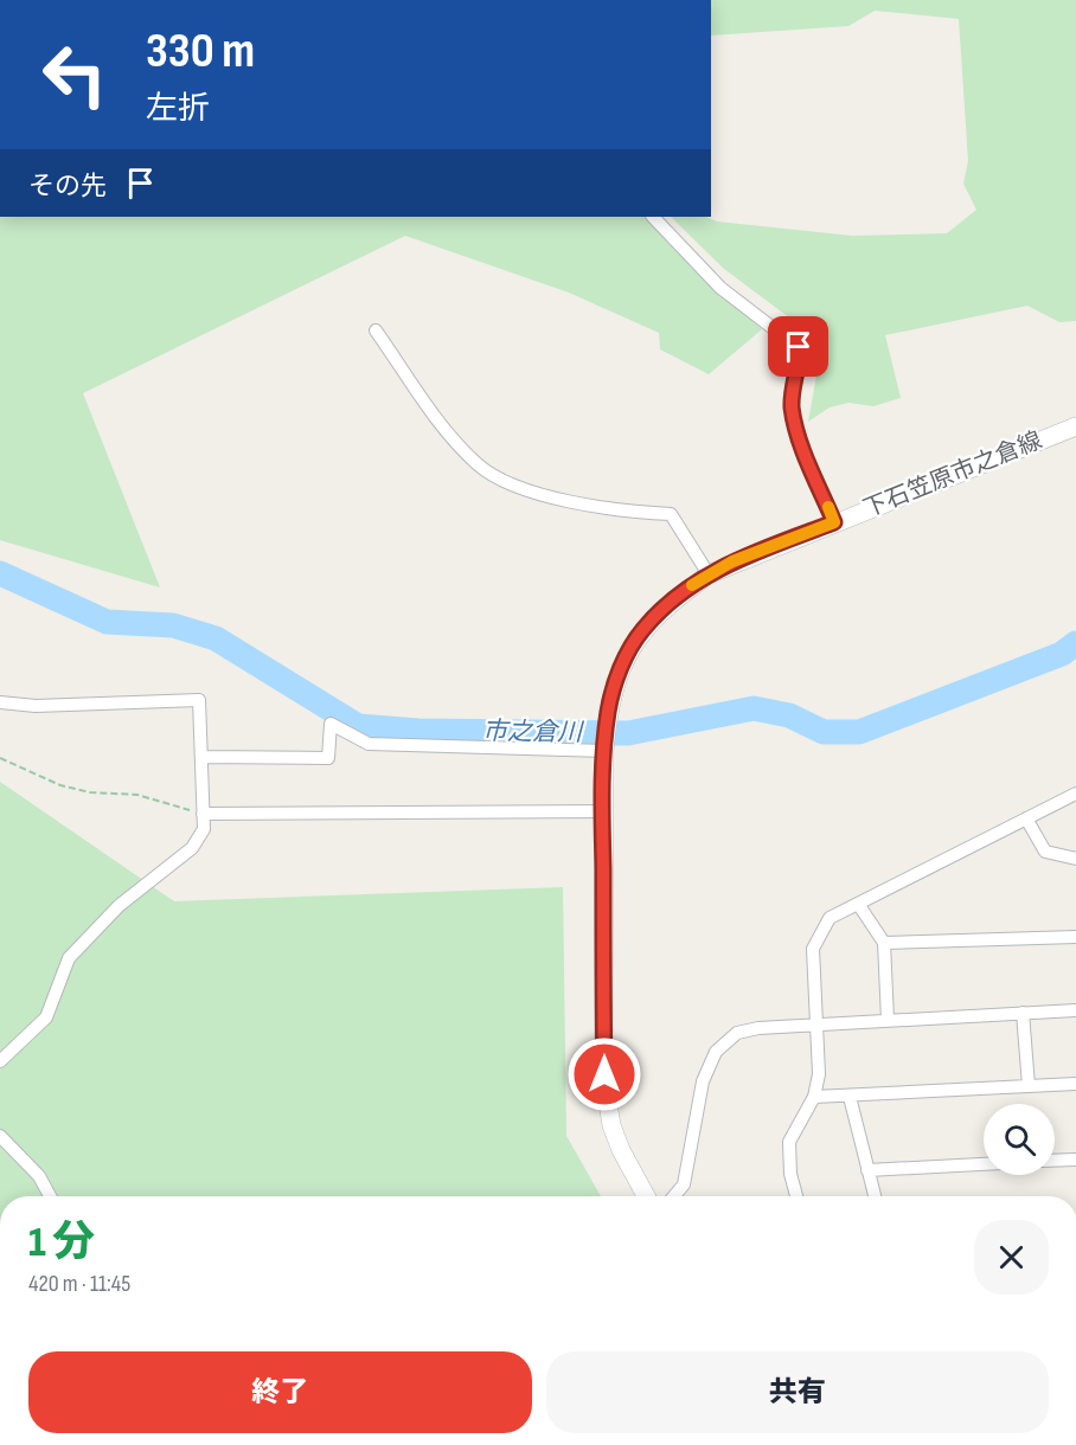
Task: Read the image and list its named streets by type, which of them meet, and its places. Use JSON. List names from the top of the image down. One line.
{"streets":{"main road":["下石笠原市之倉線"]},"water":["市之倉川"],"page":{"turn":["330 m","左折"],"then":"その先","heading":["1 分","420 m · 11:45"],"buttons":["終了","共有"]}}
